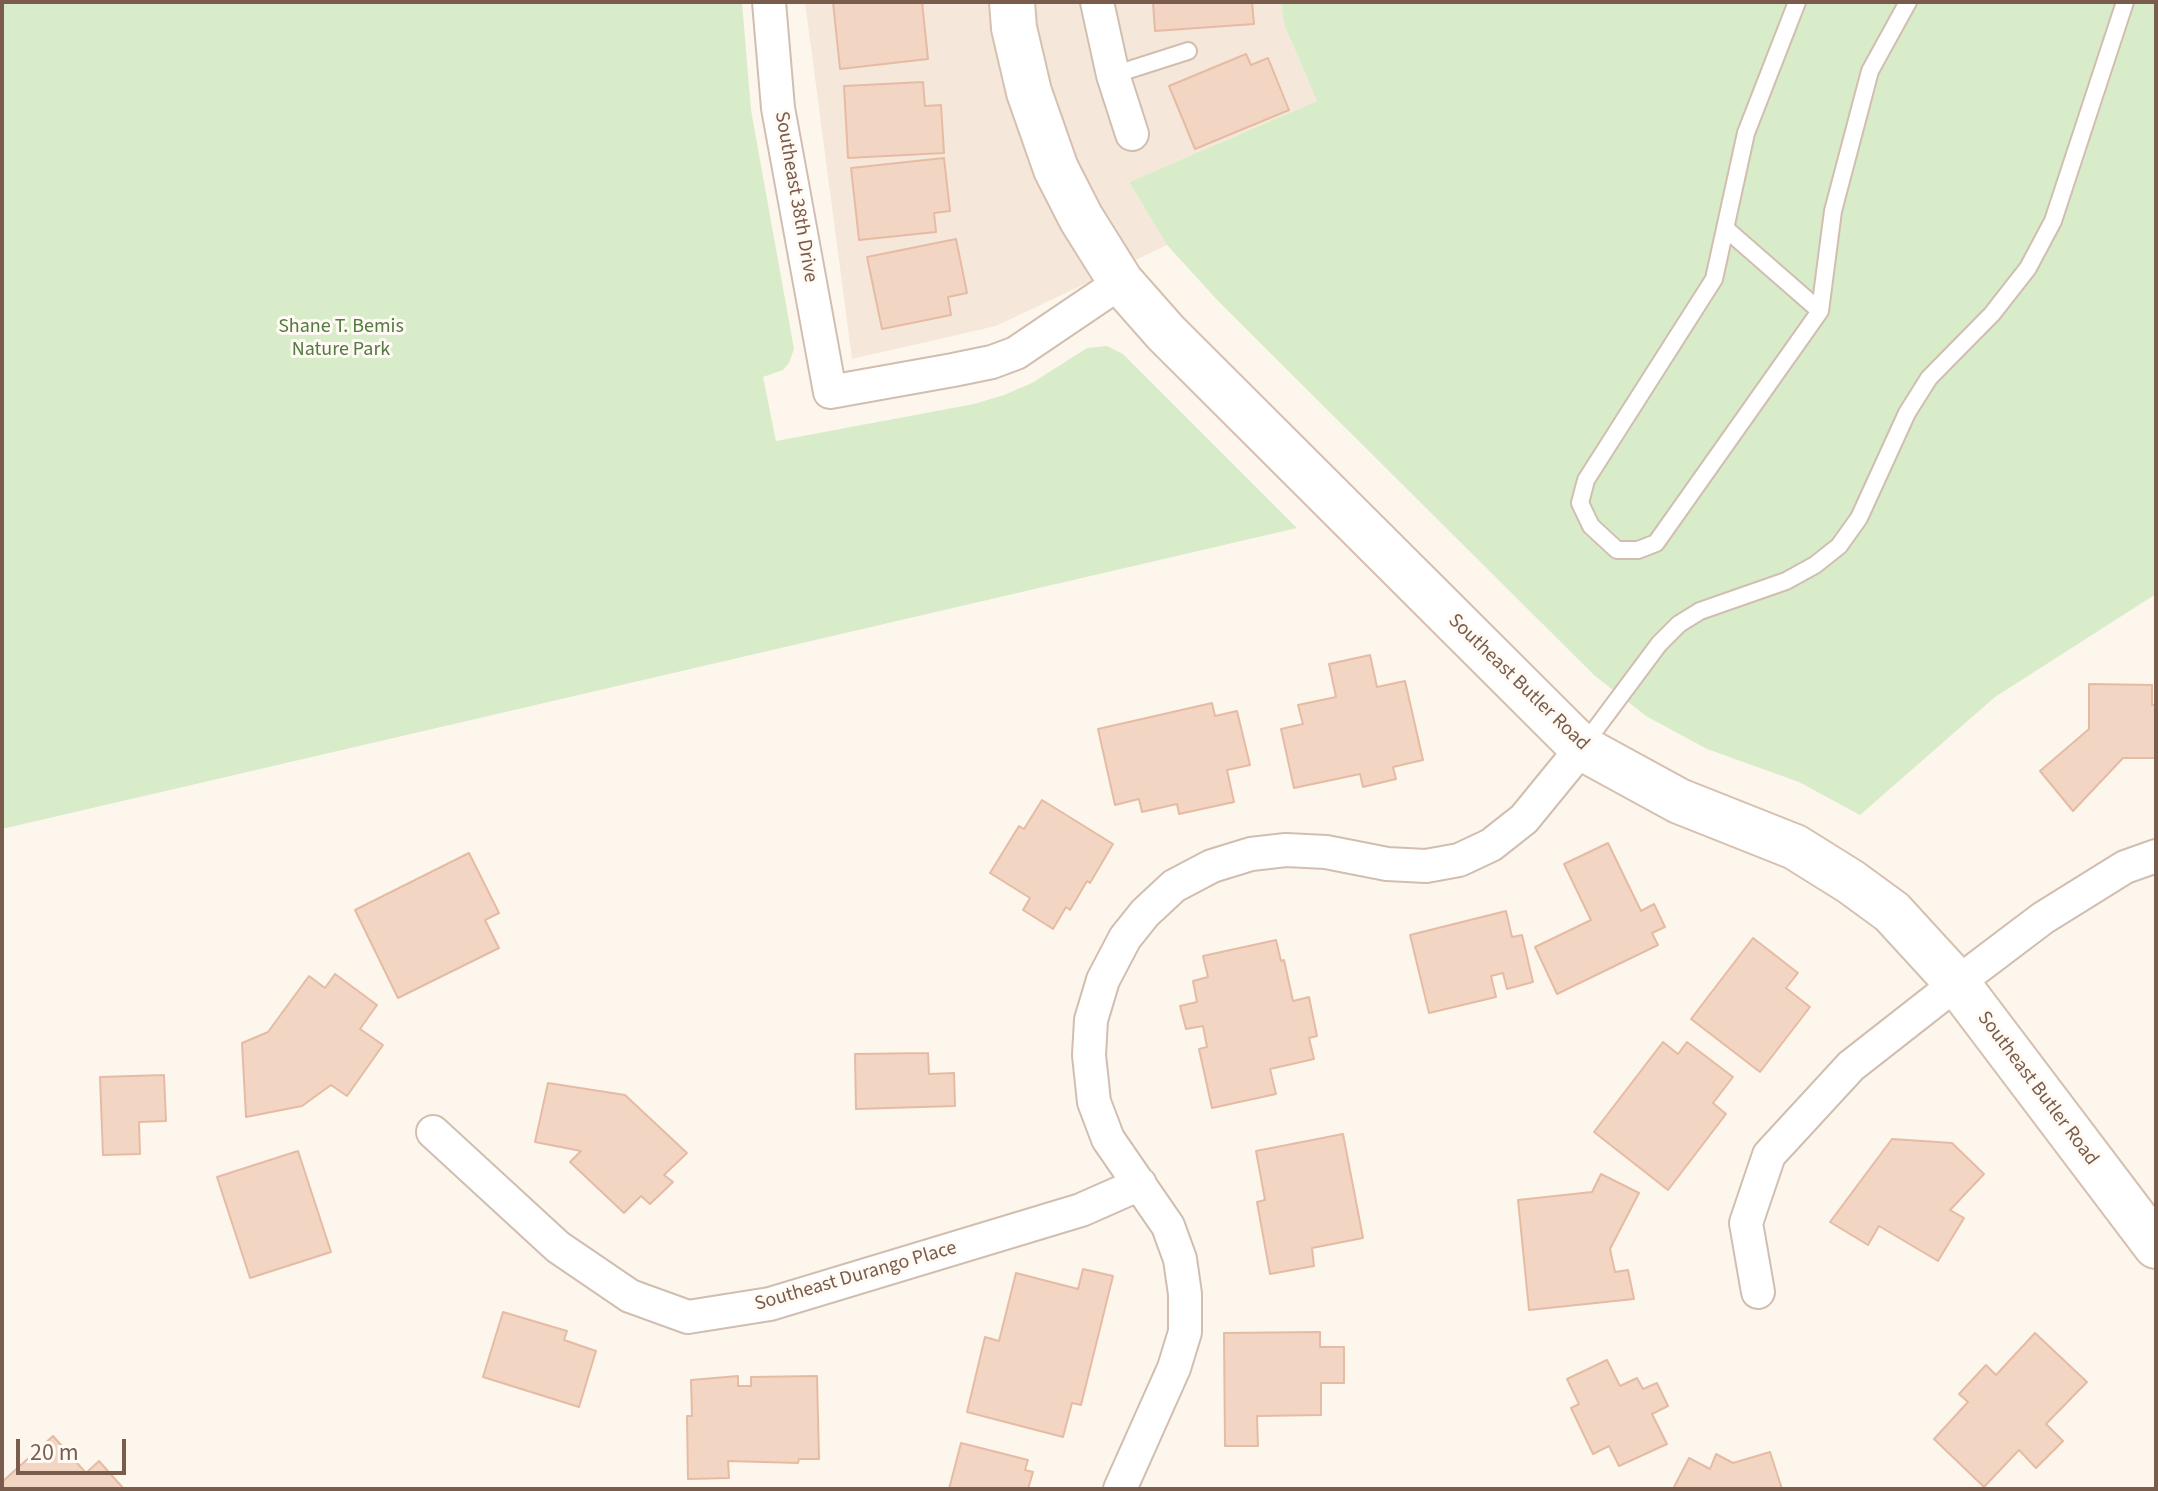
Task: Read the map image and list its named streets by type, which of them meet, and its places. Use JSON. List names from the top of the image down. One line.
{"streets":{"main road":["Southeast Butler Road"],"street":["Southeast 38th Drive","Southeast Durango Place"]},"crossings":[["Southeast 38th Drive","Southeast Butler Road"]],"parks":["Shane T. Bemis Nature Park"],"scale_bar":"20 m"}
